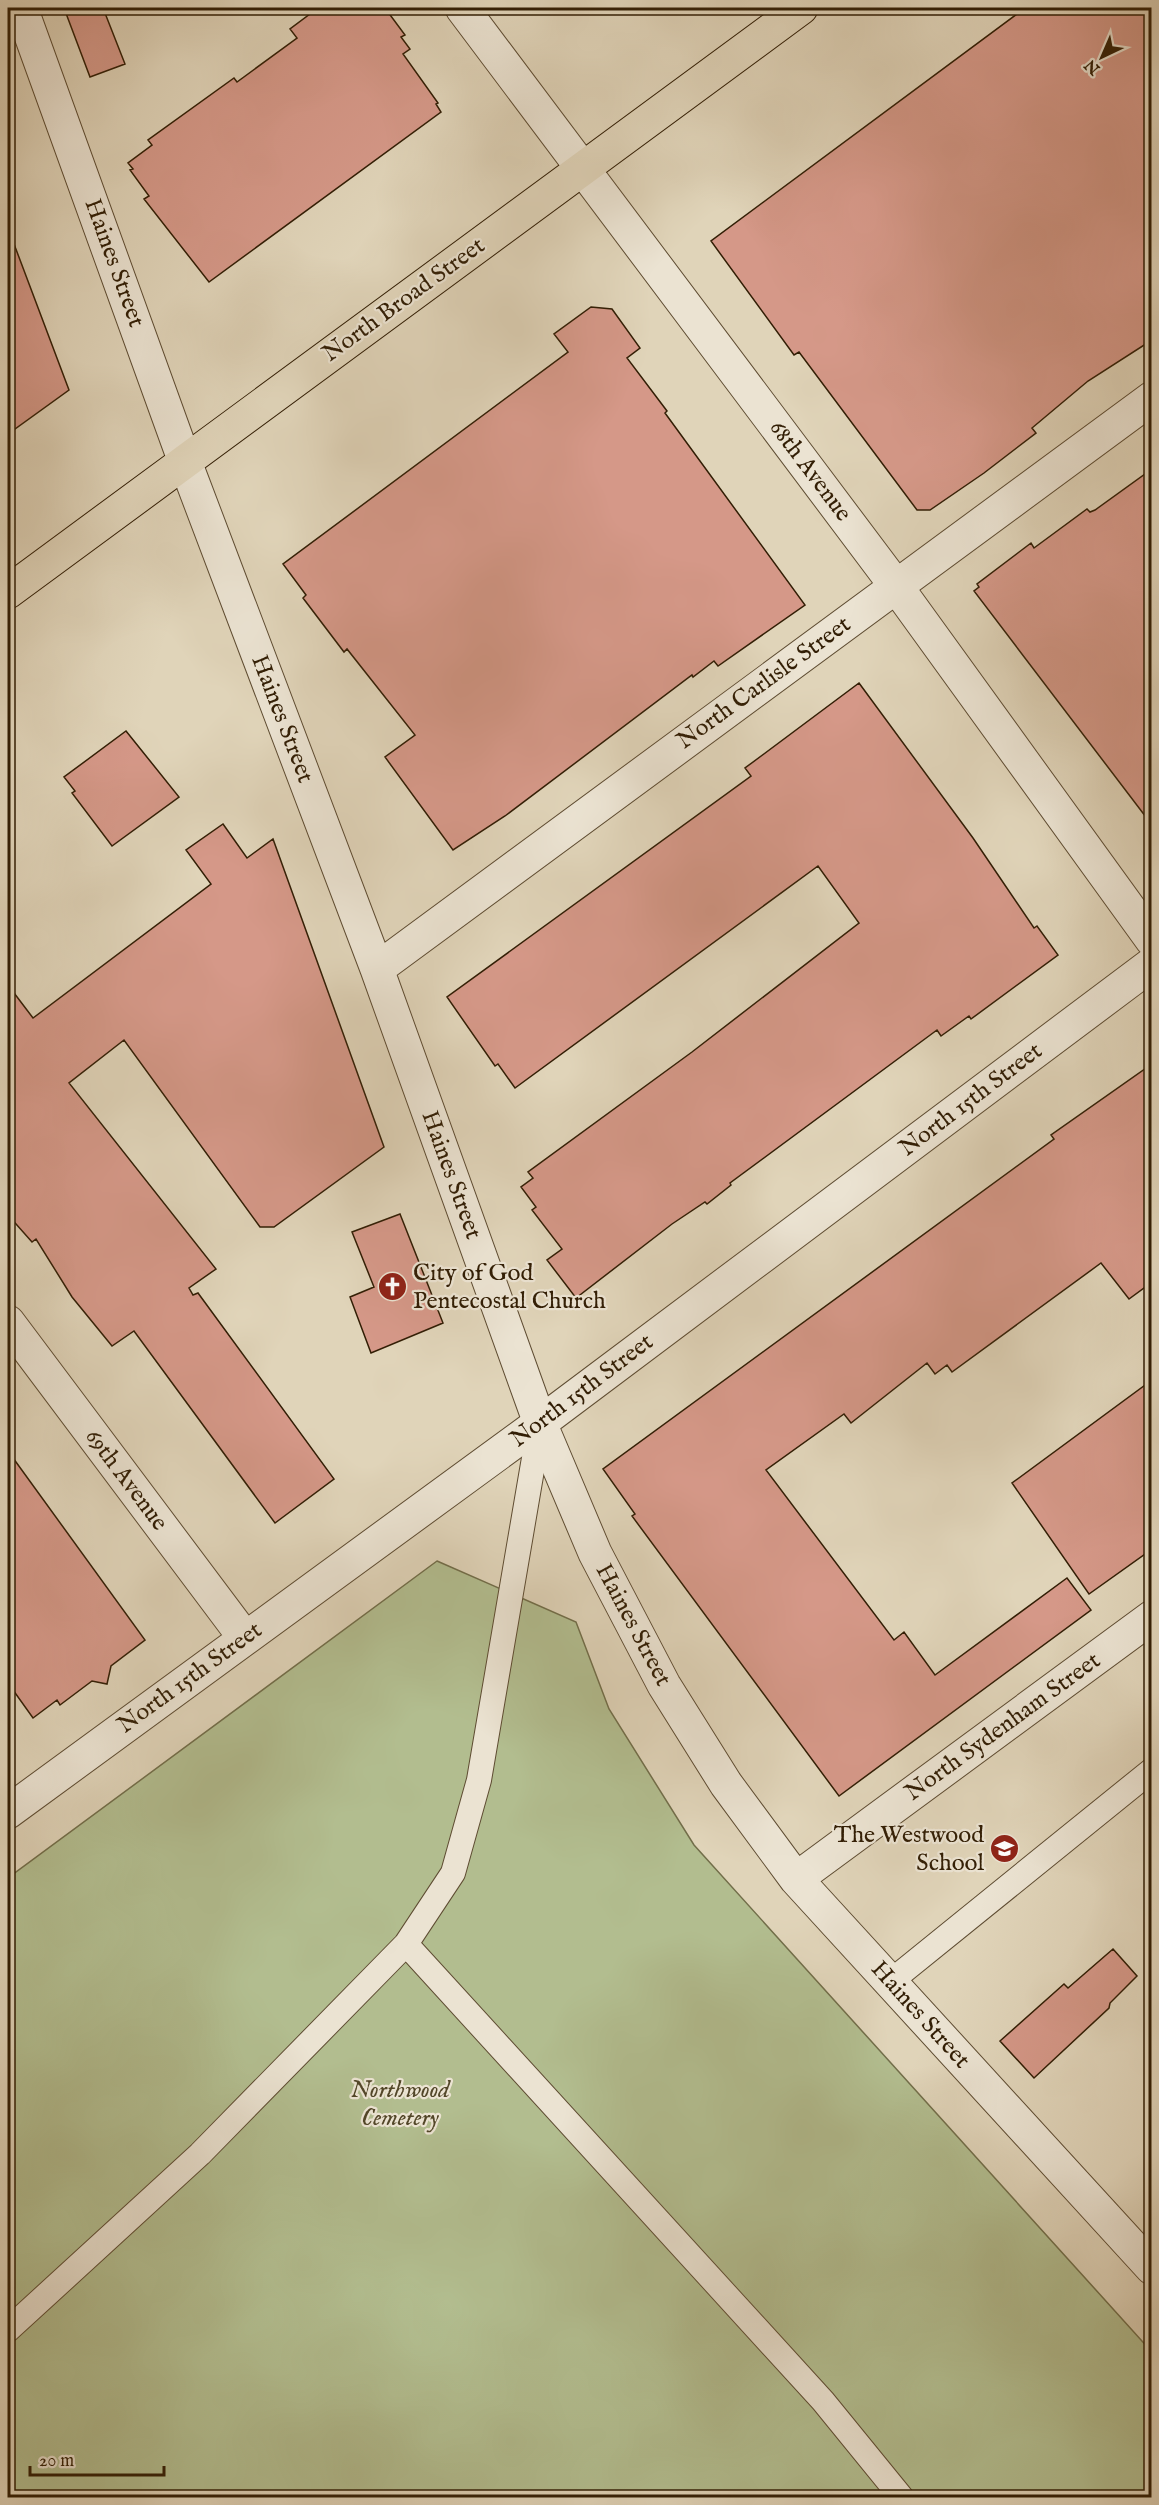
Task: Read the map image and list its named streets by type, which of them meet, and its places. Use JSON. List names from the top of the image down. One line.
{"streets":{"main road":["North Broad Street"],"street":["Haines Street","68th Avenue","North Carlisle Street","North 15th Street","69th Avenue","North Sydenham Street"]},"crossings":[["Haines Street","North Broad Street"],["Haines Street","North Carlisle Street"],["Haines Street","North 15th Street"],["Haines Street","North Sydenham Street"],["North Broad Street","68th Avenue"],["68th Avenue","North Carlisle Street"],["North 15th Street","69th Avenue"]],"parks":["Northwood Cemetery"],"places":{"church":["City of God Pentecostal Church"],"school or university":["The Westwood School"]},"scale_bar":"20 m","north":"bottom left"}
